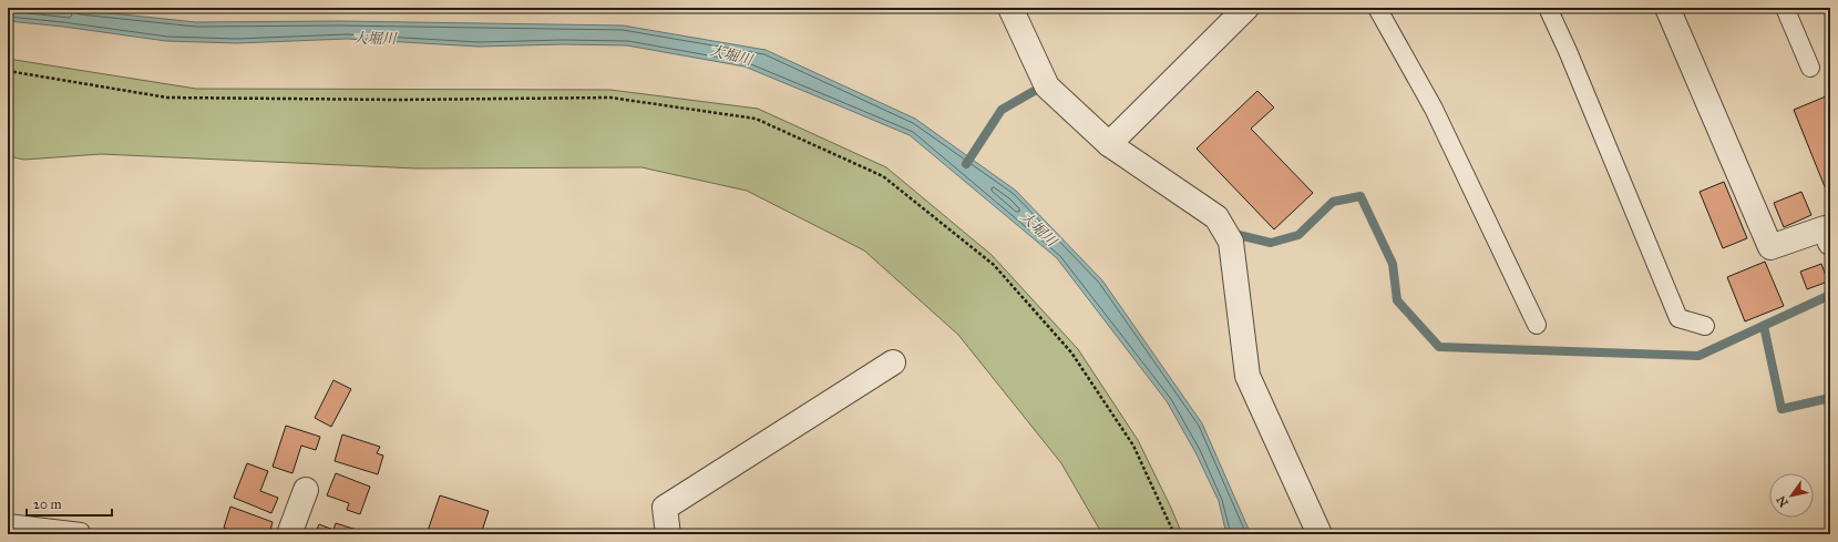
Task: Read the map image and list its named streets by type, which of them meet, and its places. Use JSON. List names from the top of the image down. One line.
{"water":["大堀川"],"scale_bar":"20 m","north":"bottom left"}
